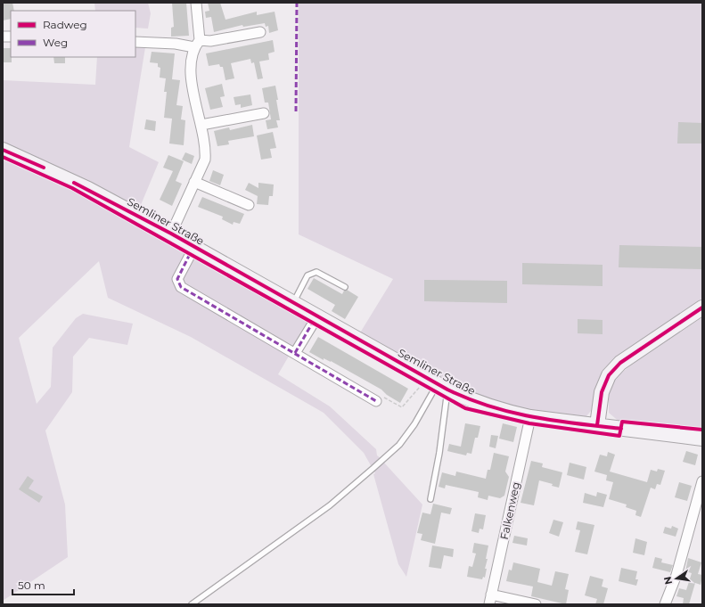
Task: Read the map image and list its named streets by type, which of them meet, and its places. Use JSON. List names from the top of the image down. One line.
{"streets":{"street":["Semliner Straße","Falkenweg"]},"crossings":[["Semliner Straße","Falkenweg"]],"legend":["Radweg","Weg"],"scale_bar":"50 m","north":"left"}
